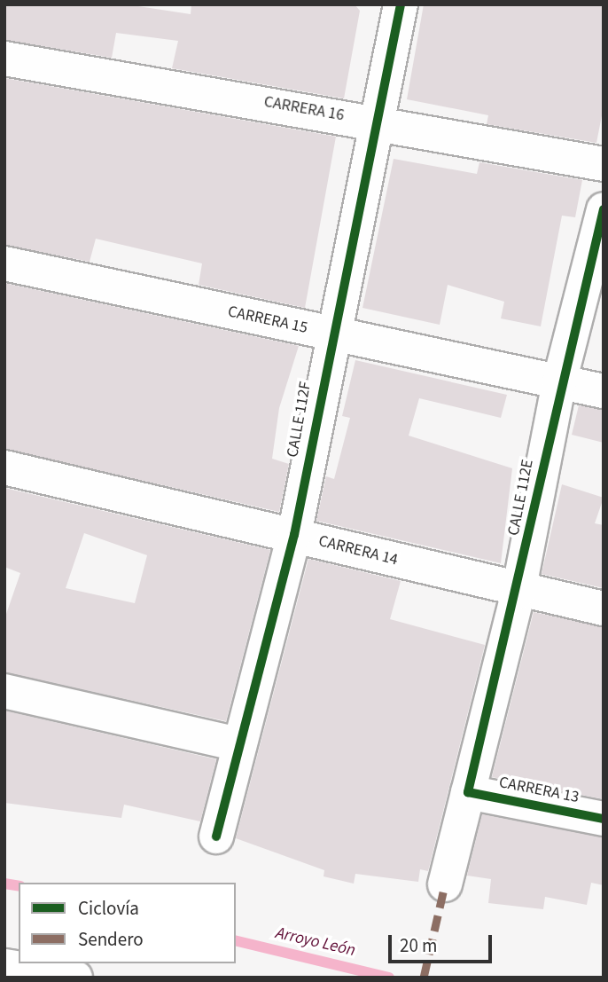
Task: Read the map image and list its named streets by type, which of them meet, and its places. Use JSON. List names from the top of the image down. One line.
{"streets":{"street":["CARRERA 16","CARRERA 15","CALLE 112F","CALLE 112E","CARRERA 14","CARRERA 13"]},"crossings":[["CARRERA 16","CALLE 112F"],["CARRERA 15","CALLE 112F"],["CARRERA 15","CALLE 112E"],["CALLE 112F","CARRERA 14"],["CALLE 112E","CARRERA 14"],["CALLE 112E","CARRERA 13"]],"water":["Arroyo León"],"legend":["Ciclovía","Sendero"],"scale_bar":"20 m"}
